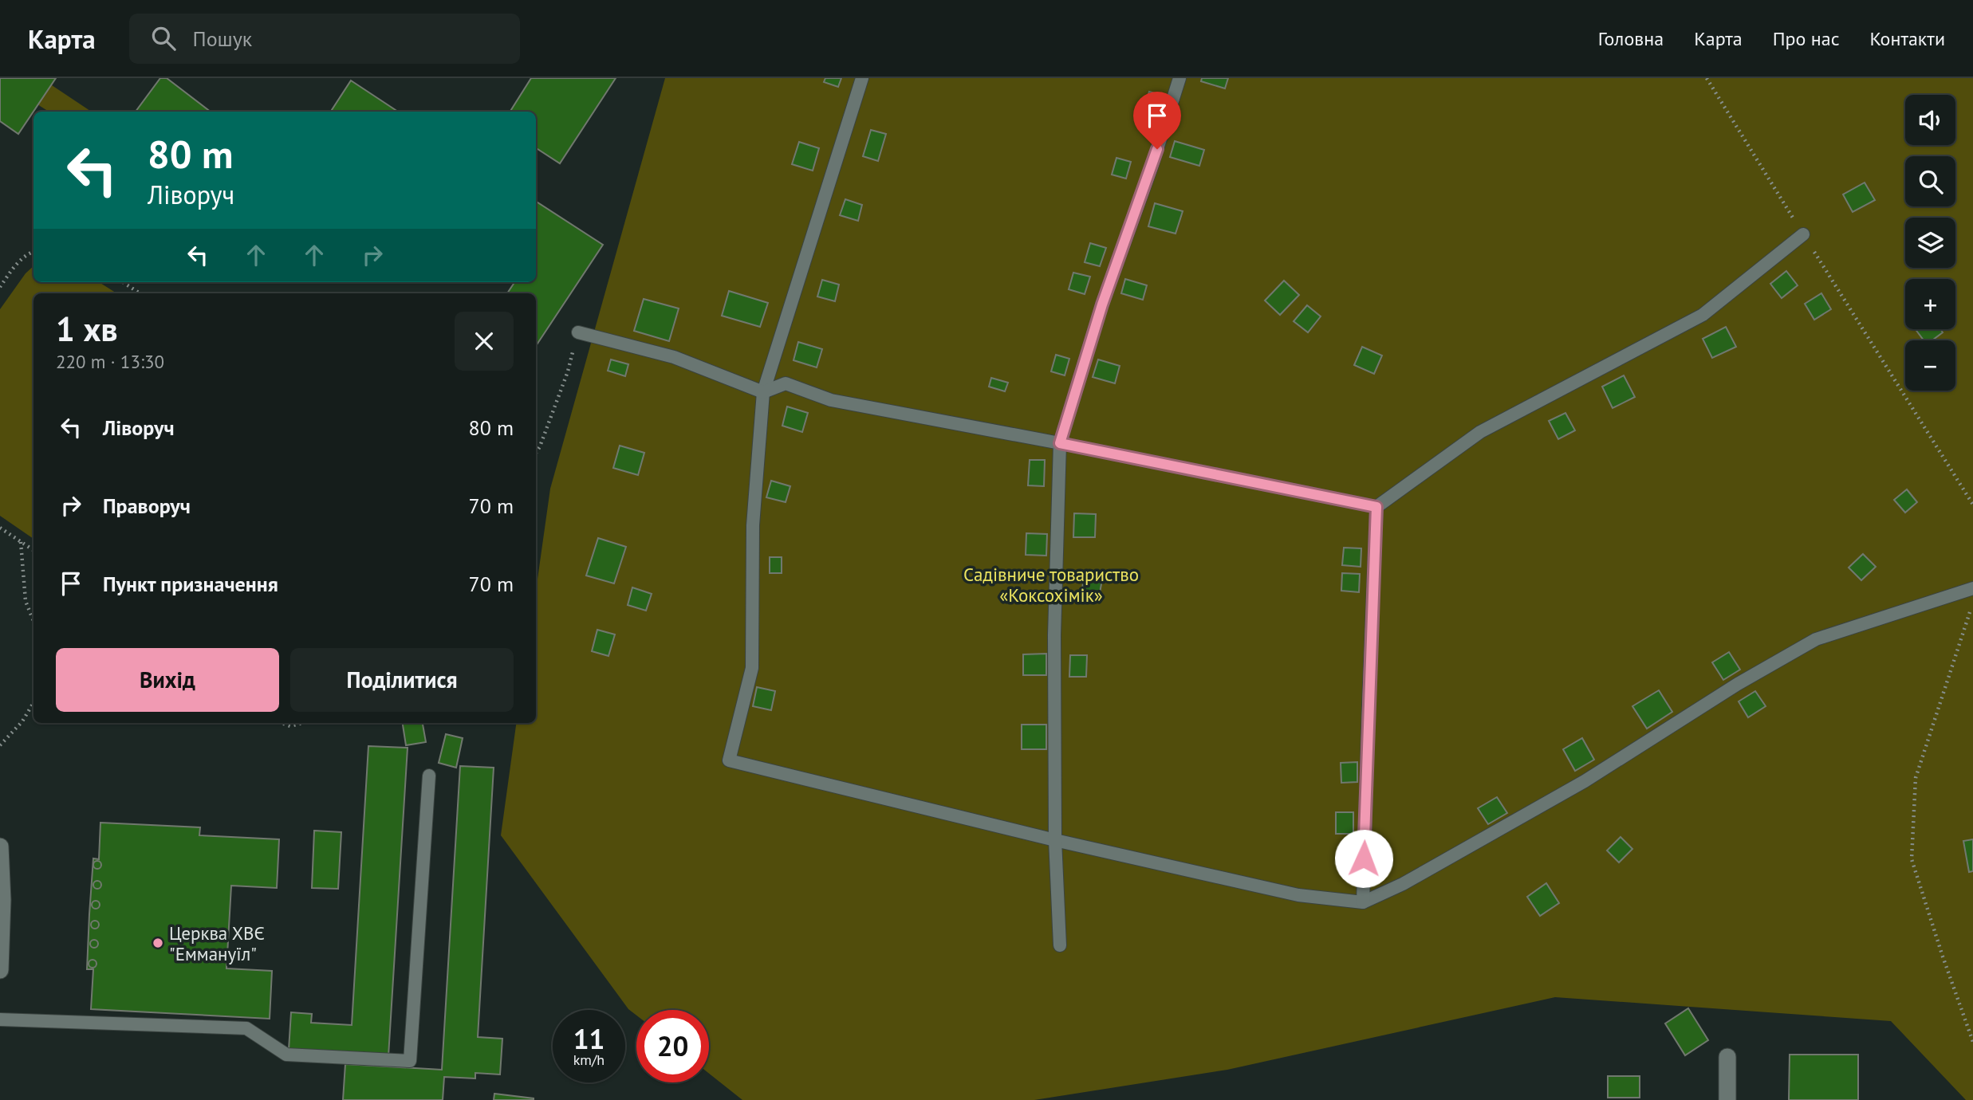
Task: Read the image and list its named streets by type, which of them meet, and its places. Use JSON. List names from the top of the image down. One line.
{"parks":["Садівниче товариство «Коксохімік»"],"places":["Церква ХВЄ \"Еммануїл\""],"page":{"header":"Карта","search":"Пошук","nav":["Головна","Карта","Про нас","Контакти"],"map_buttons":["+","−"],"turn":["80 m","Ліворуч"],"heading":["1 хв","220 m · 13:30"],"list":[{"name":"Ліворуч","value":"80 m"},{"name":"Праворуч","value":"70 m"},{"name":"Пункт призначення","value":"70 m"}],"buttons":["Вихід","Поділитися"],"speed":"11 km/h","limit":"20"}}
